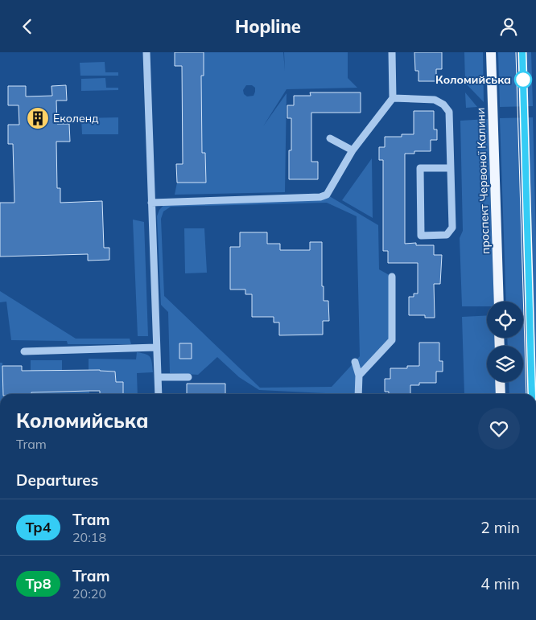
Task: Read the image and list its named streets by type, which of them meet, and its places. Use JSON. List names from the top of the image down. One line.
{"streets":{"main road":["проспект Червоної Калини"]},"places":{"other":["Коломийська"],"building":["Еколенд"]},"lines":["tram line Тр4"],"page":{"header":"Hopline","heading":[["Коломийська","Tram"],"Departures"],"list":[{"mark":"Тр4","name":"Tram","note":"20:18","value":"2 min"},{"mark":"Тр8","name":"Tram","note":"20:20","value":"4 min"}]}}
